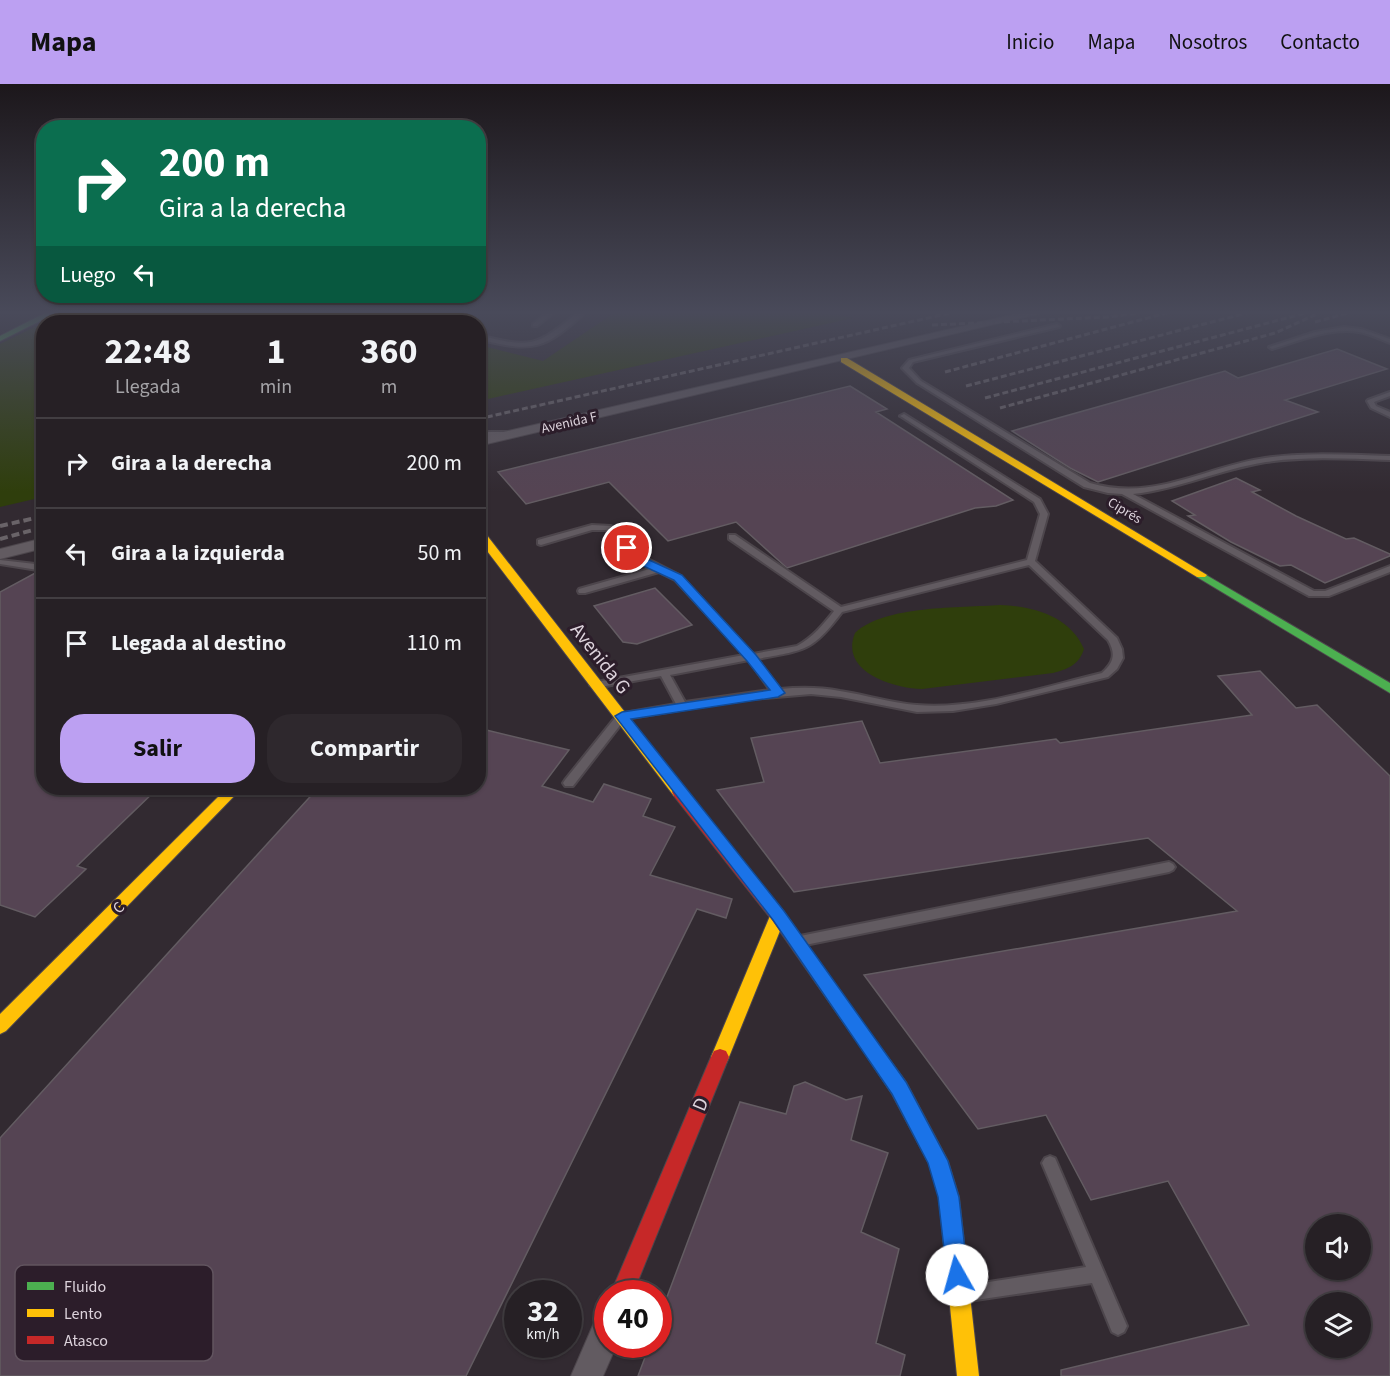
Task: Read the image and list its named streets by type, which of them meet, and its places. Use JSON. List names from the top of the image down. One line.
{"streets":{"main road":["Ciprés","Avenida G","C","D"],"street":["Avenida F"]},"crossings":[["Avenida G","D"]],"legend":["Fluido","Lento","Atasco"],"page":{"header":"Mapa","nav":["Inicio","Mapa","Nosotros","Contacto"],"turn":["200 m","Gira a la derecha"],"then":"Luego","eta":["22:48","Llegada","1","min","360","m"],"list":[{"name":"Gira a la derecha","value":"200 m"},{"name":"Gira a la izquierda","value":"50 m"},{"name":"Llegada al destino","value":"110 m"}],"buttons":["Salir","Compartir"],"speed":"32 km/h","limit":"40"}}
